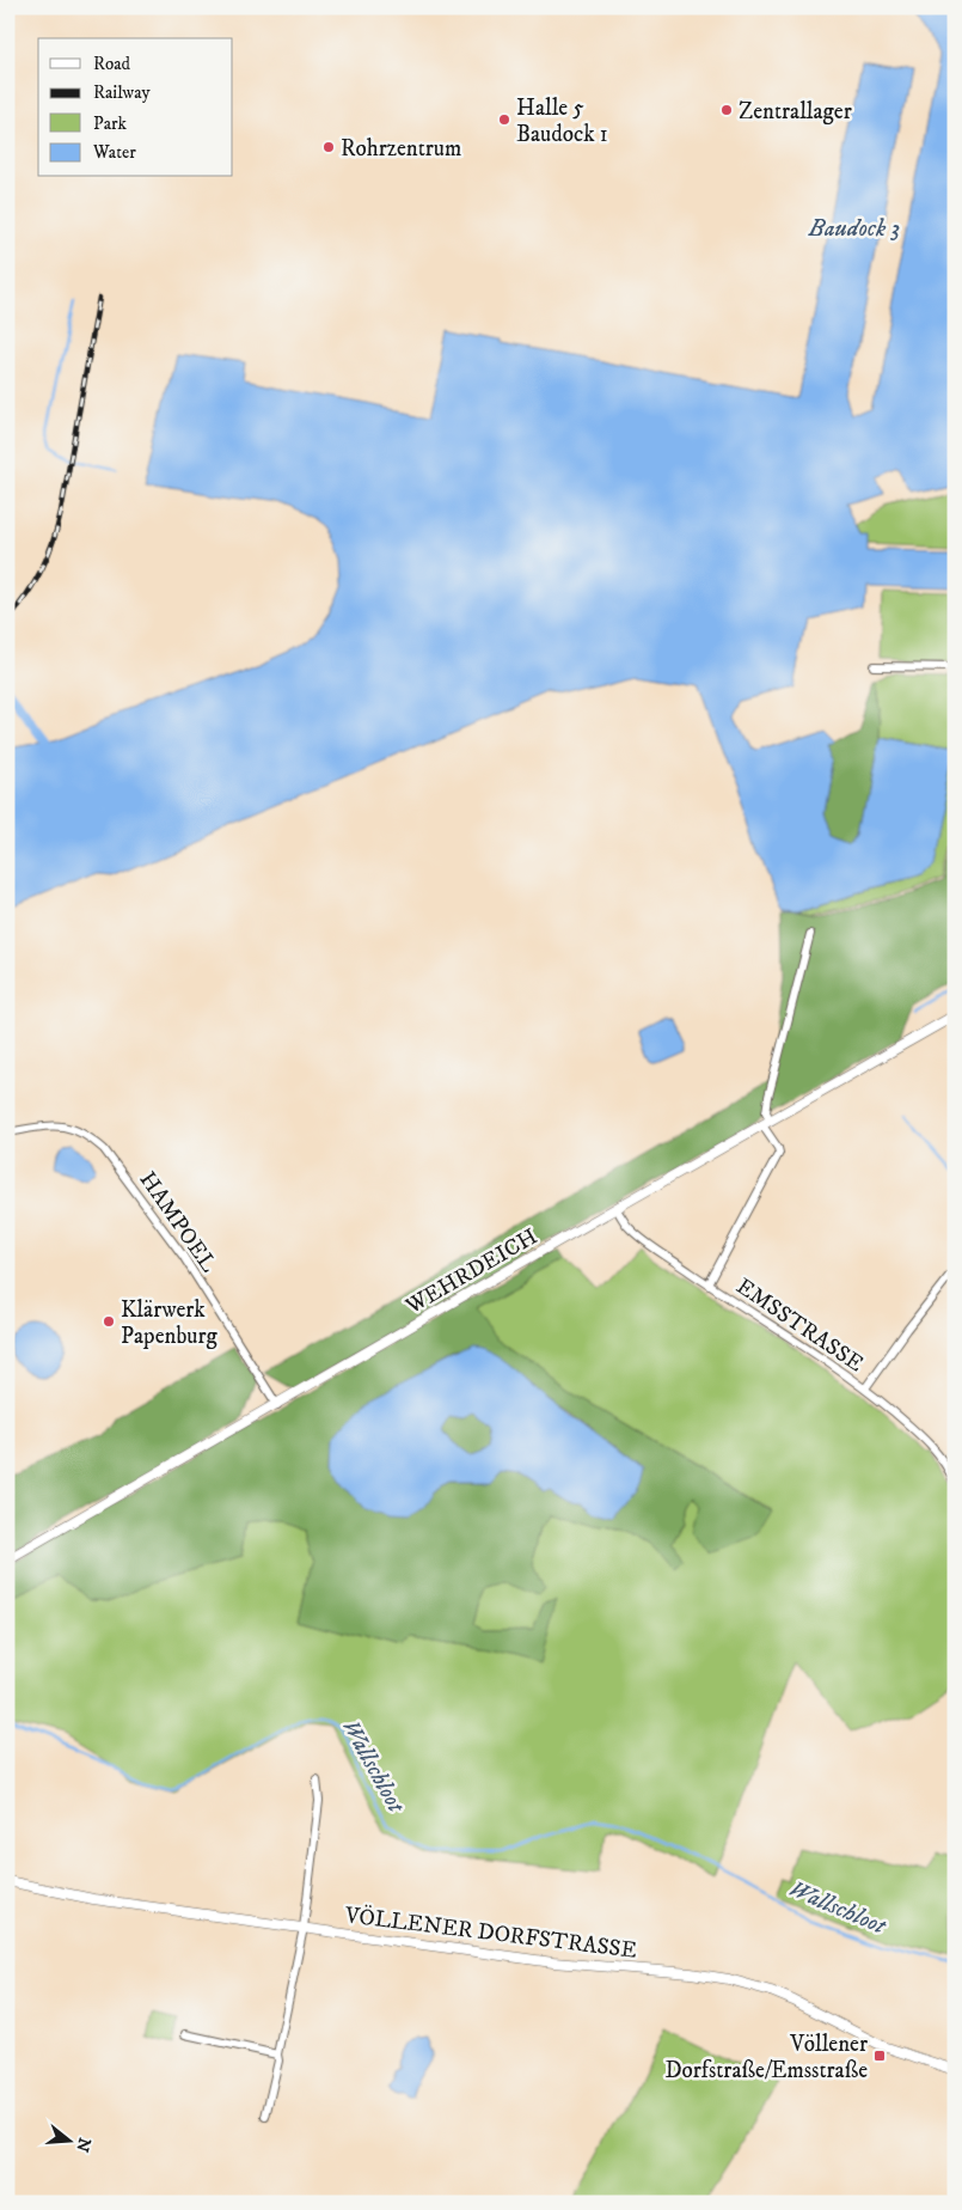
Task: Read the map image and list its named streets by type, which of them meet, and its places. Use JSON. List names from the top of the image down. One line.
{"streets":{"street":["HAMPOEL","WEHRDEICH","EMSSTRASSE","VÖLLENER DORFSTRASSE"]},"crossings":[["HAMPOEL","WEHRDEICH"],["WEHRDEICH","EMSSTRASSE"]],"water":["Baudock 3","Wallschloot"],"places":{"other":["Zentrallager","Halle 5 Baudock 1","Rohrzentrum","Klärwerk Papenburg"],"transit":["Völlener Dorfstraße/Emsstraße"]},"legend":["Road","Railway","Park","Water"],"north":"right"}
